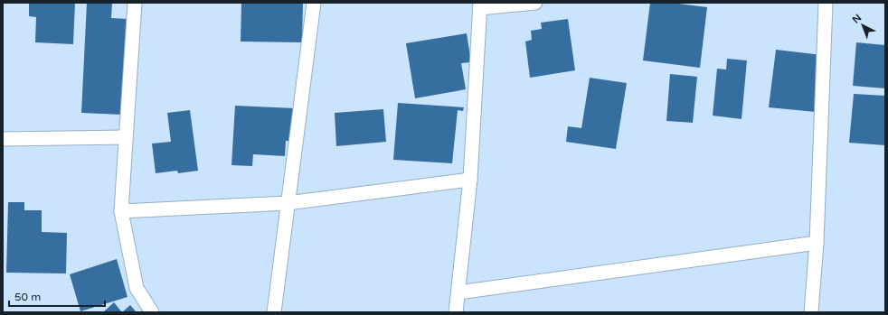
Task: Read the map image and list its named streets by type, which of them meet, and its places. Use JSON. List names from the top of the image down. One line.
{"scale_bar":"50 m","north":"top left"}
